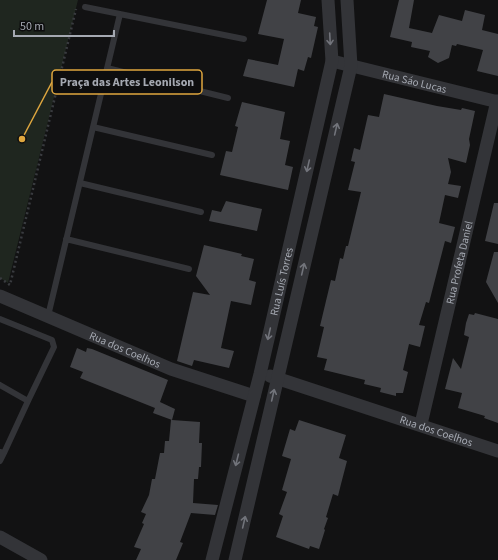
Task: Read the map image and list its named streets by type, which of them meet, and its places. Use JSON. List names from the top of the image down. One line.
{"streets":{"street":["Rua Sáo Lucas","Rua Profeta Daniel","Rua Luís Torres","Rua dos Coelhos"]},"crossings":[["Rua Sáo Lucas","Rua Profeta Daniel"],["Rua Sáo Lucas","Rua Luís Torres"],["Rua Profeta Daniel","Rua dos Coelhos"],["Rua Luís Torres","Rua dos Coelhos"]],"places":["Praça das Artes Leonilson"],"scale_bar":"50 m"}
